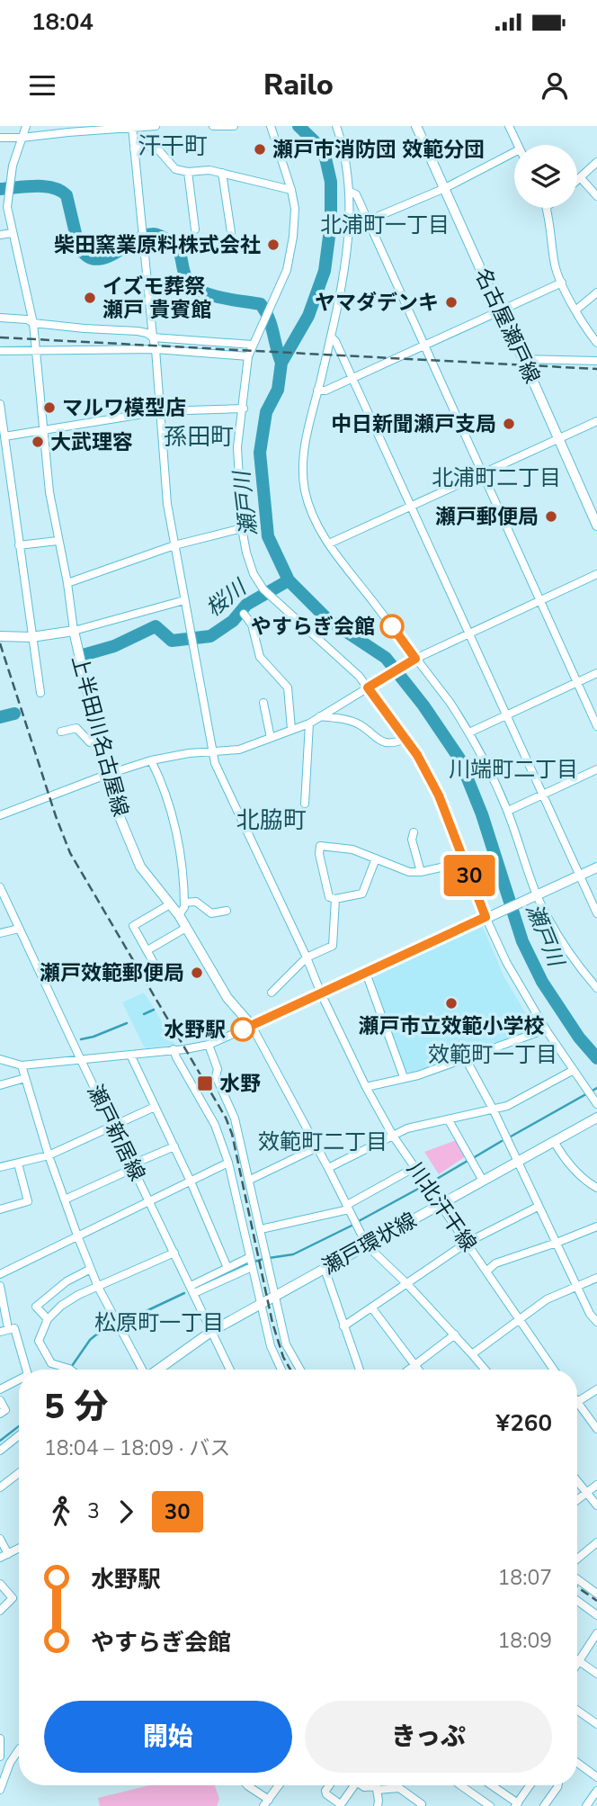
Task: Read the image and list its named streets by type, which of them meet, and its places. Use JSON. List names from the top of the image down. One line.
{"streets":{"main road":["名古屋瀬戸線","上半田川名古屋線","瀬戸環状線"],"street":["瀬戸新居線","川北汗干線"]},"crossings":[["瀬戸新居線","瀬戸環状線"],["川北汗干線","瀬戸環状線"]],"districts":["汗干町","北浦町一丁目","孫田町","北浦町二丁目","川端町二丁目","北脇町","效範町一丁目","效範町二丁目","松原町一丁目"],"water":["瀬戸川","桜川"],"places":{"other":["瀬戸市消防団 效範分団","柴田窯業原料株式会社","イズモ葬祭 瀬戸 貴賓館","ヤマダデンキ","マルワ模型店","中日新聞瀬戸支局","大武理容","瀬戸郵便局","やすらぎ会館","瀬戸效範郵便局","瀬戸市立效範小学校","水野駅"],"transit":["水野"]},"lines":["bus line 30"],"page":{"status":"18:04","header":"Railo","on_map":"30","heading":["5 分","18:04 – 18:09 · バス","¥260"],"legs":["3","30"],"list":[{"name":"水野駅","value":"18:07"},{"name":"やすらぎ会館","value":"18:09"}],"buttons":["開始","きっぷ"]}}
